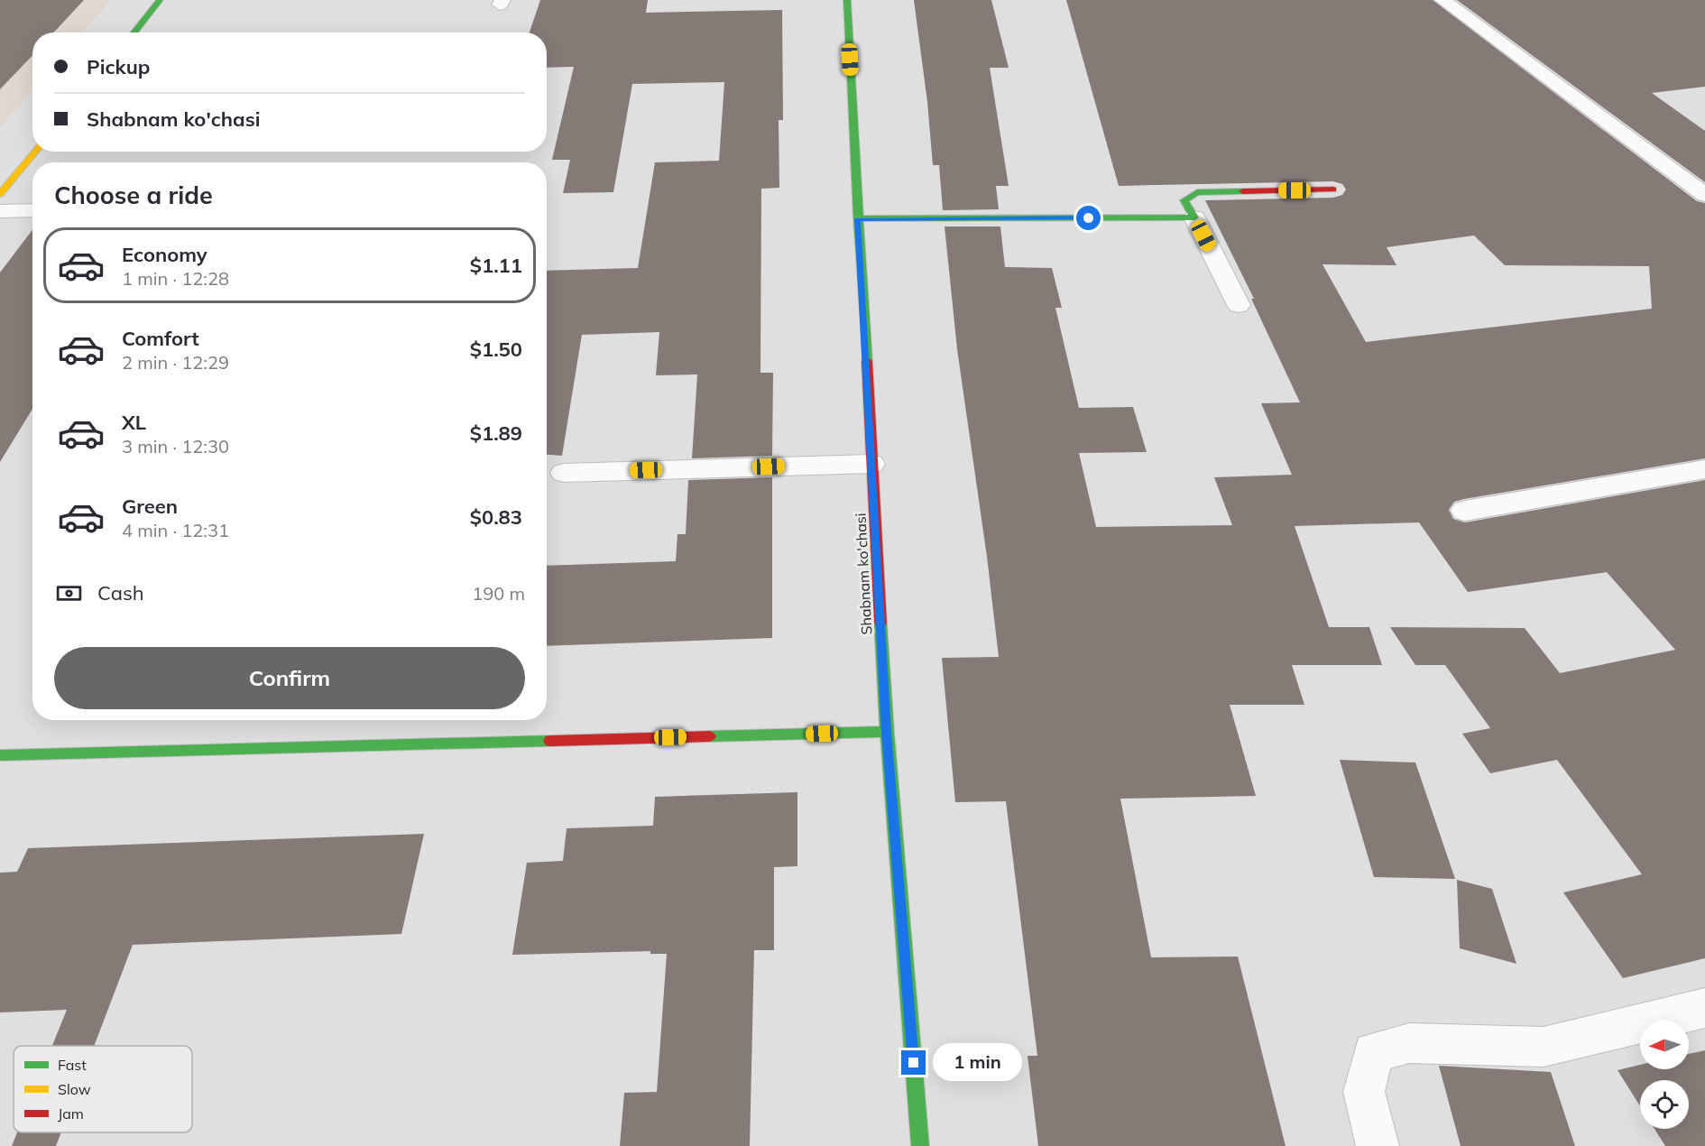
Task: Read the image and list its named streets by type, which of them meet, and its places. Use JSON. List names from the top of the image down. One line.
{"streets":{"street":["Shabnam ko'chasi"]},"legend":["Fast","Slow","Jam"],"north":"left","page":{"banner":["Pickup","Shabnam ko'chasi"],"heading":"Choose a ride","list":[{"name":"Economy","note":"1 min · 12:28","value":"$1.11"},{"name":"Comfort","note":"2 min · 12:29","value":"$1.50"},{"name":"XL","note":"3 min · 12:30","value":"$1.89"},{"name":"Green","note":"4 min · 12:31","value":"$0.83"}],"pay":["Cash","190 m"],"buttons":"Confirm","bubble":"1 min"}}
